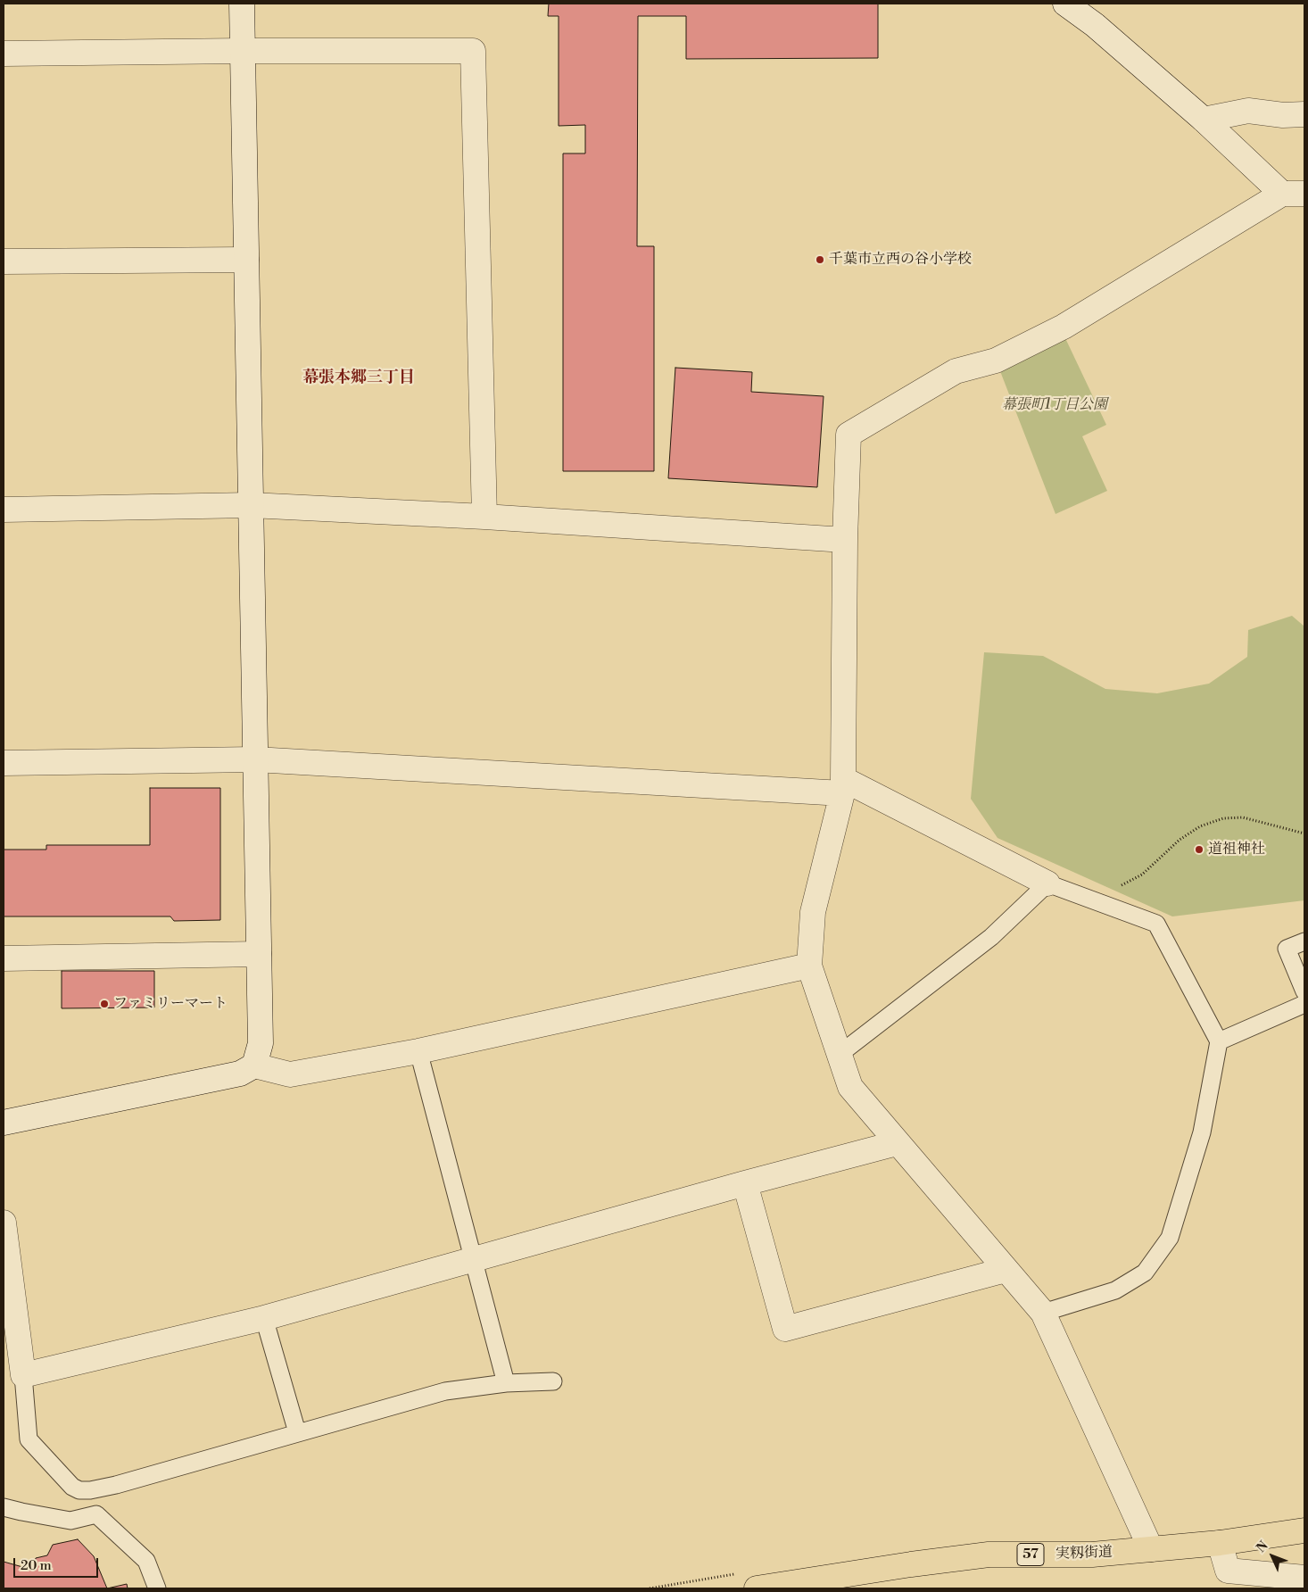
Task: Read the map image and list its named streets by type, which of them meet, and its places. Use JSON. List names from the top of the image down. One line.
{"streets":{"main road":["実籾街道","57"]},"districts":["幕張本郷三丁目"],"parks":["幕張町1丁目公園"],"places":["千葉市立西の谷小学校","道祖神社","ファミリーマート"],"scale_bar":"20 m","north":"top left"}
